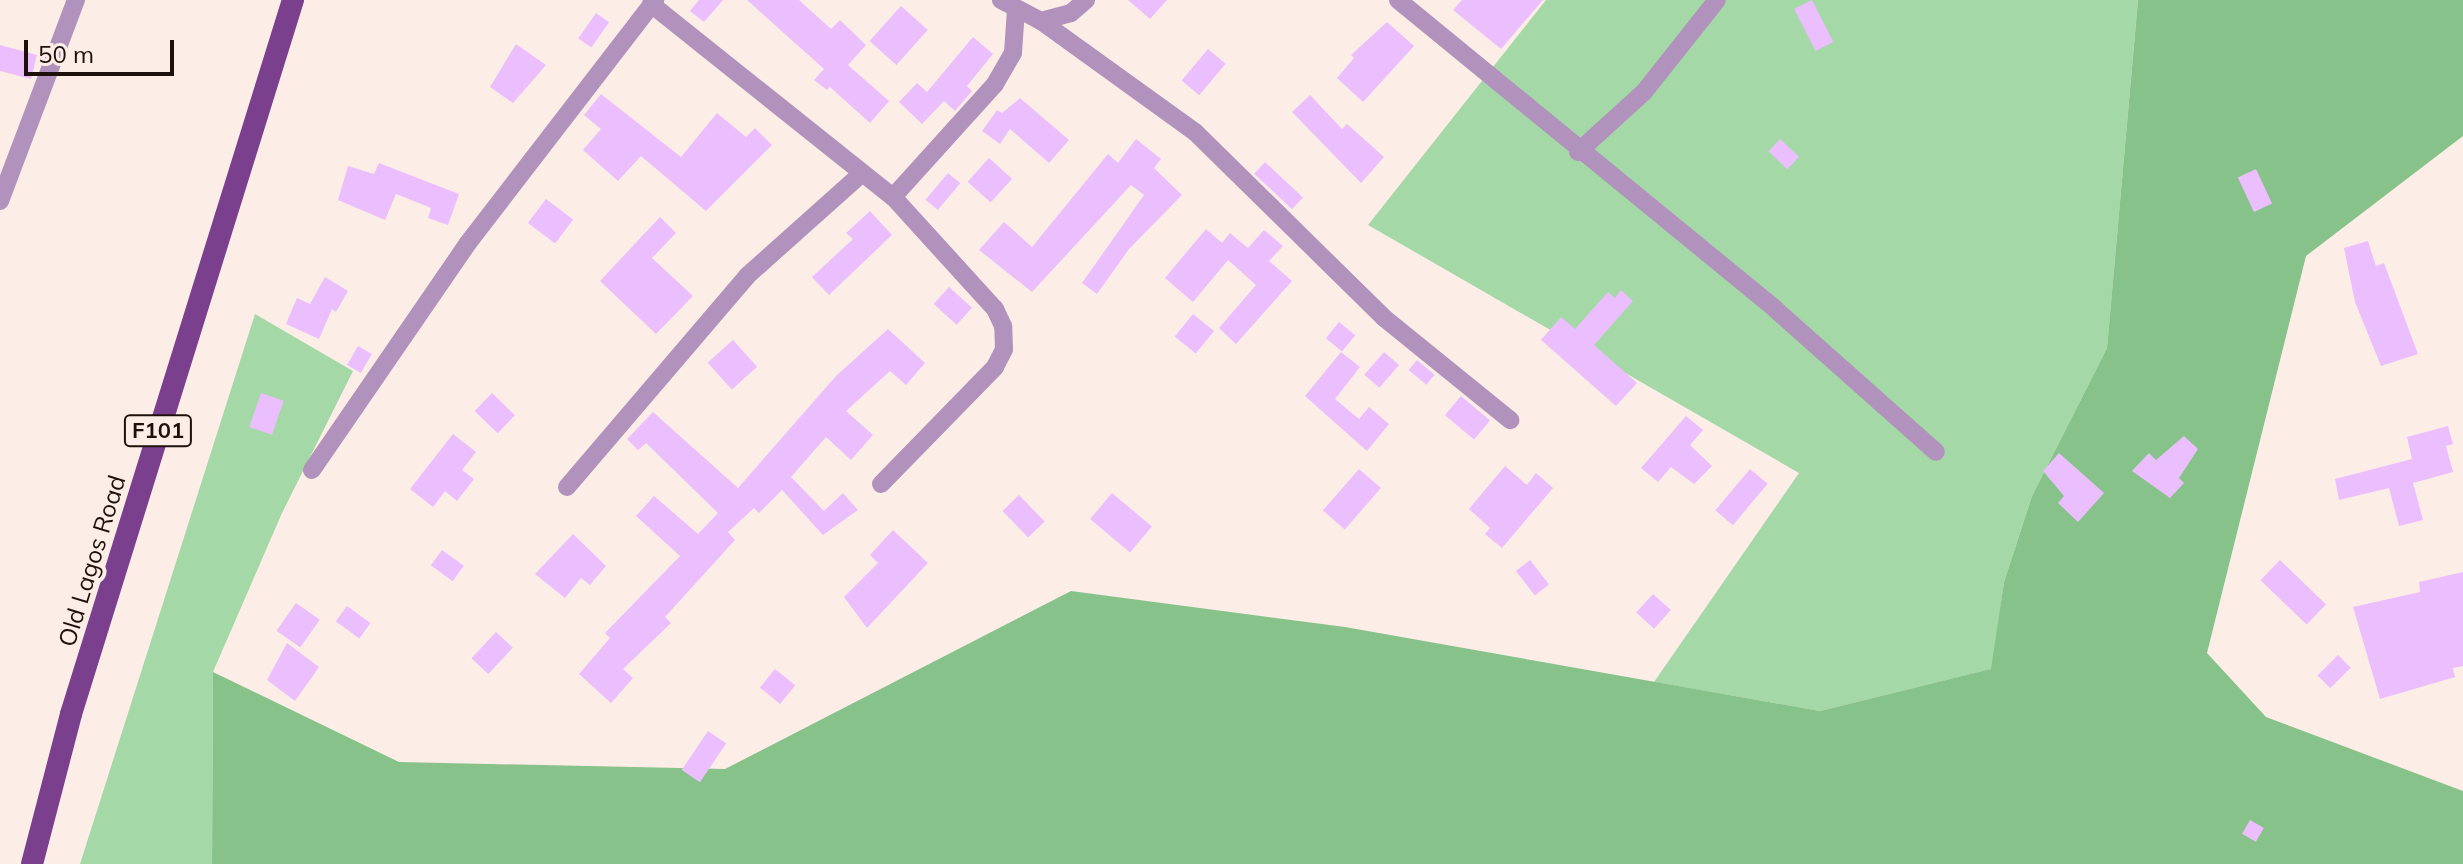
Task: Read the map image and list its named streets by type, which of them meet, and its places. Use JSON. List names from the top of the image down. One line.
{"streets":{"main road":["F101","Old Lagos Road"]},"scale_bar":"50 m"}
